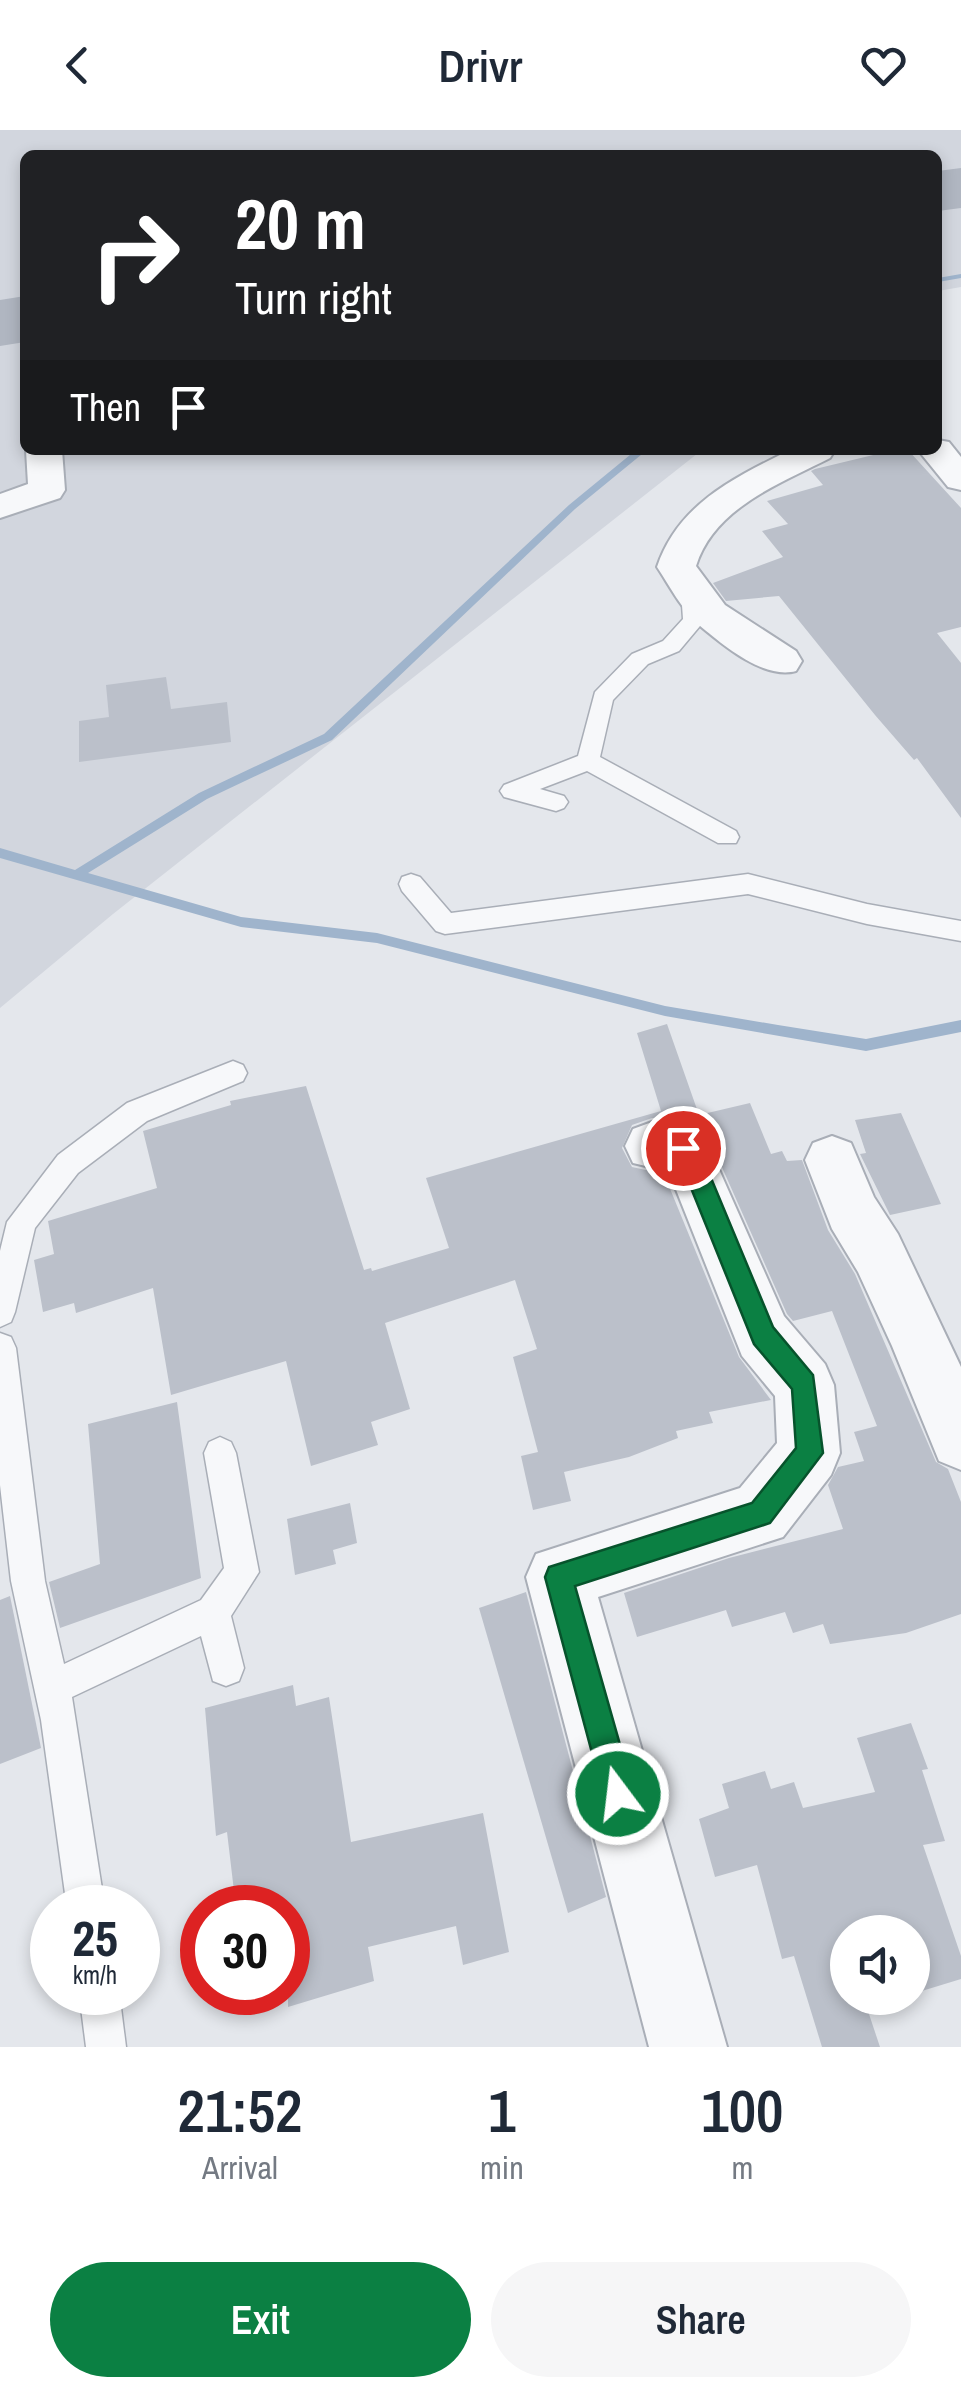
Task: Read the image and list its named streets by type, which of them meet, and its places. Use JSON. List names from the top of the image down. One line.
{"page":{"header":"Drivr","turn":["20 m","Turn right"],"then":"Then","speed":"25 km/h","limit":"30","eta":["21:52","Arrival","1","min","100","m"],"buttons":["Exit","Share"]}}
